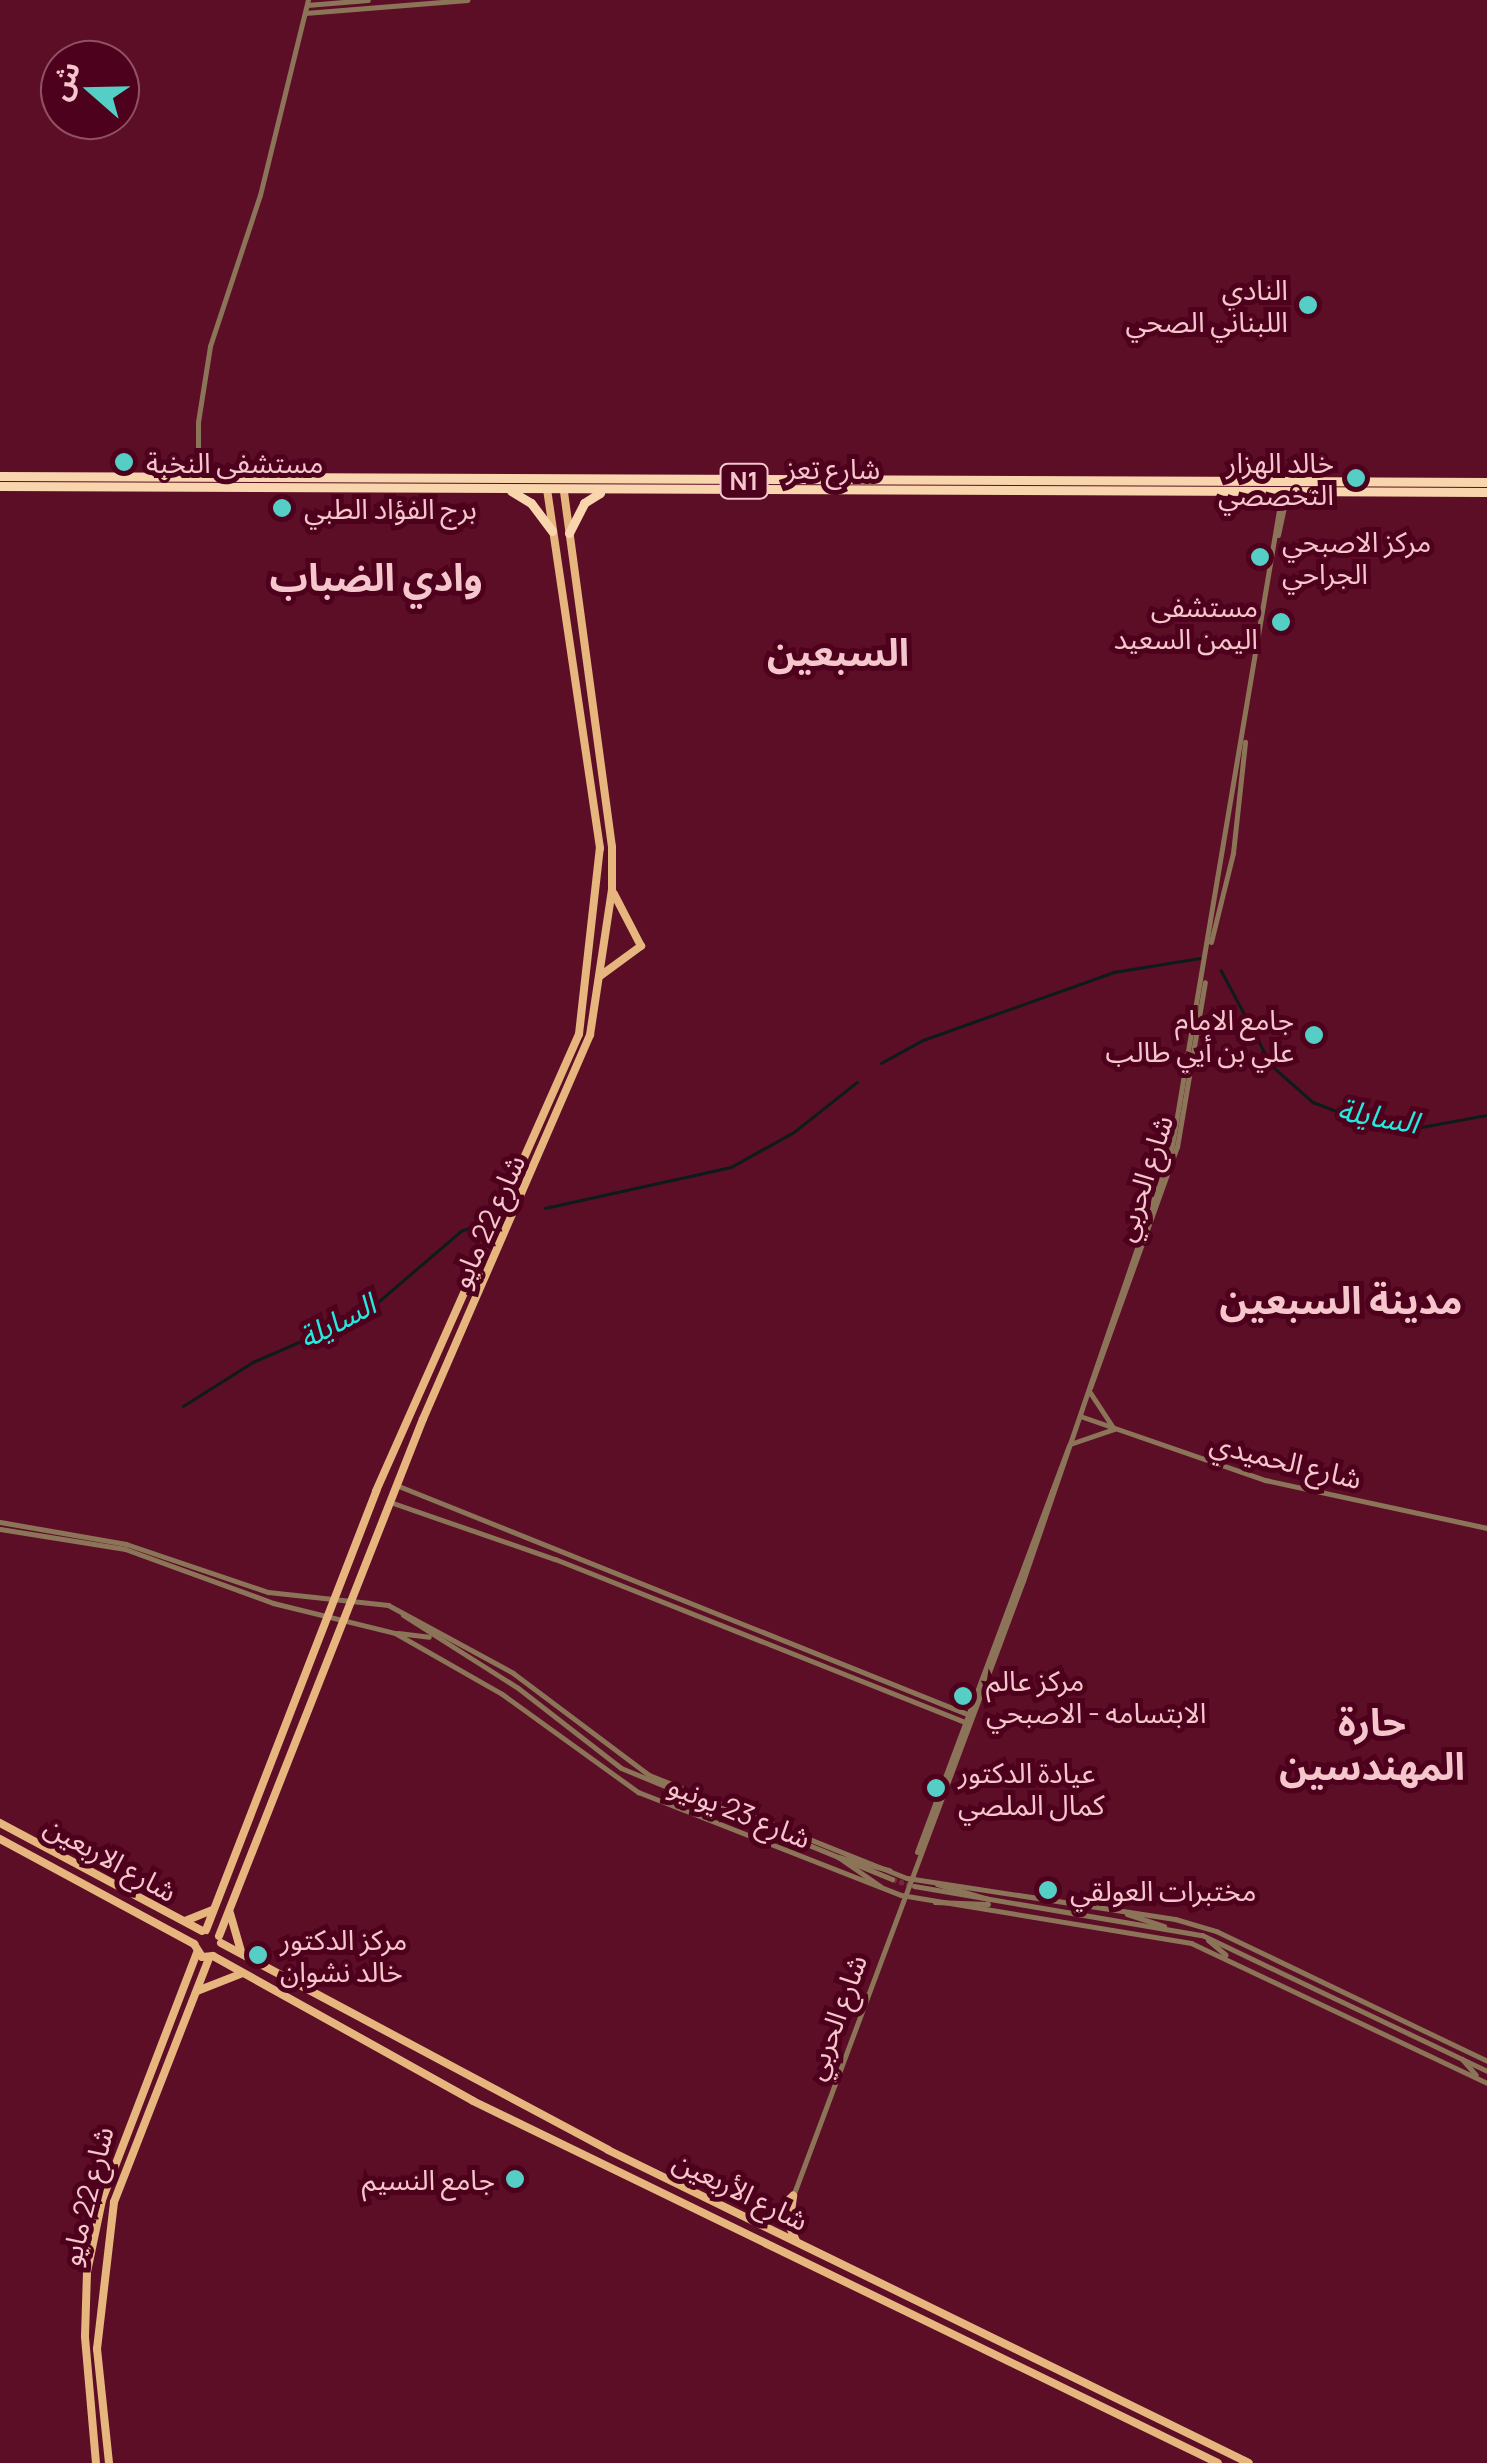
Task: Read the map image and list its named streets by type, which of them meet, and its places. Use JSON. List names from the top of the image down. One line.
{"streets":{"highway":["شارع تعز","N1"],"main road":["شارع 22 مايو","شارع الاربعين","شارع الأربعين"],"street":["شارع الحربي","شارع الحميدي","شارع 23 يونيو"]},"crossings":[["شارع تعز","شارع الحربي"],["شارع تعز","شارع 22 مايو"],["شارع الحربي","شارع الحميدي"],["شارع الحربي","شارع 23 يونيو"],["شارع 22 مايو","شارع 23 يونيو"],["شارع 22 مايو","شارع الاربعين"],["شارع 22 مايو","شارع الأربعين"],["شارع الاربعين","شارع الأربعين"]],"districts":["وادي الضباب","السبعين","مدينة السبعين","حارة المهندسين"],"water":["السايلة"],"places":["النادي اللبناني الصحي","مستشفى النخبة","خالد الهزار التخصصي","برج الفؤاد الطبي","مركز الاصبحي الجراحي","مستشفى اليمن السعيد","جامع الامام علي بن أيي طالب","مركز عالم الابتسامه - الاصبحي","عيادة الدكتور كمال الملصي","مختبرات العولقي","مركز الدكتور خالد نشوان","جامع النسيم"],"north":"left"}
